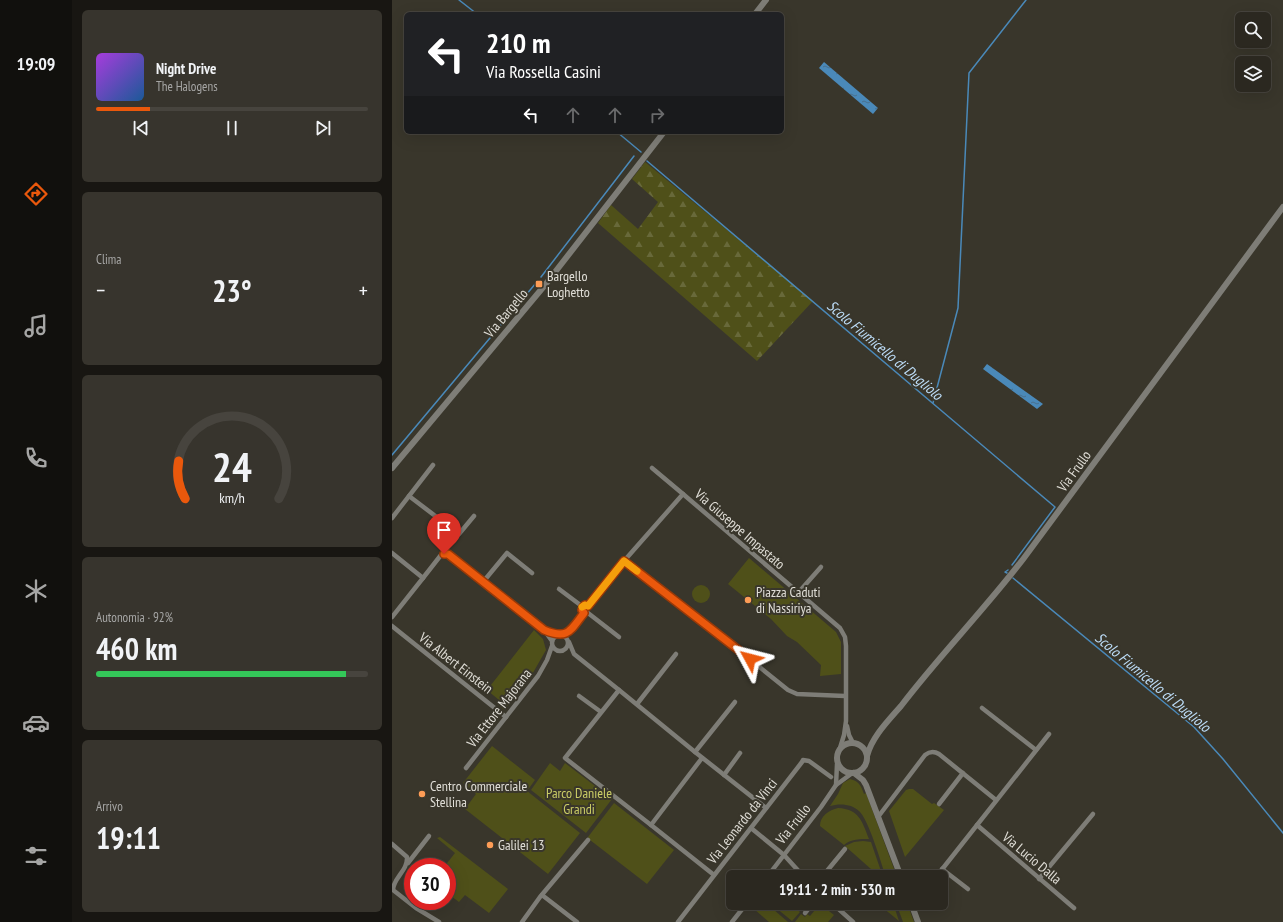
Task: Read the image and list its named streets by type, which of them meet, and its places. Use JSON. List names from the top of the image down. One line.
{"streets":{"street":["Via Bargello","Via Frullo","Via Giuseppe Impastato","Via Albert Einstein","Via Ettore Majorana","Via Leonardo da Vinci","Via Lucio Dalla"]},"crossings":[["Via Frullo","Via Giuseppe Impastato"],["Via Albert Einstein","Via Ettore Majorana"]],"water":["Scolo Fiumicello di Dugliolo"],"parks":["Parco Daniele Grandi"],"places":{"transit":["Bargello Loghetto"],"other":["Piazza Caduti di Nassiriya","Centro Commerciale Stellina","Galilei 13"]},"page":{"tabs":"19:09","turn":["210 m","Via Rossella Casini"],"song":["Night Drive","The Halogens"],"tile":["Clima",["Autonomia · 92%","460 km"],["Arrivo","19:11"]],"heat":["−","23°","+"],"limit":"30","trip":"19:11 · 2 min · 530 m","gauge":["24","km/h"]}}
